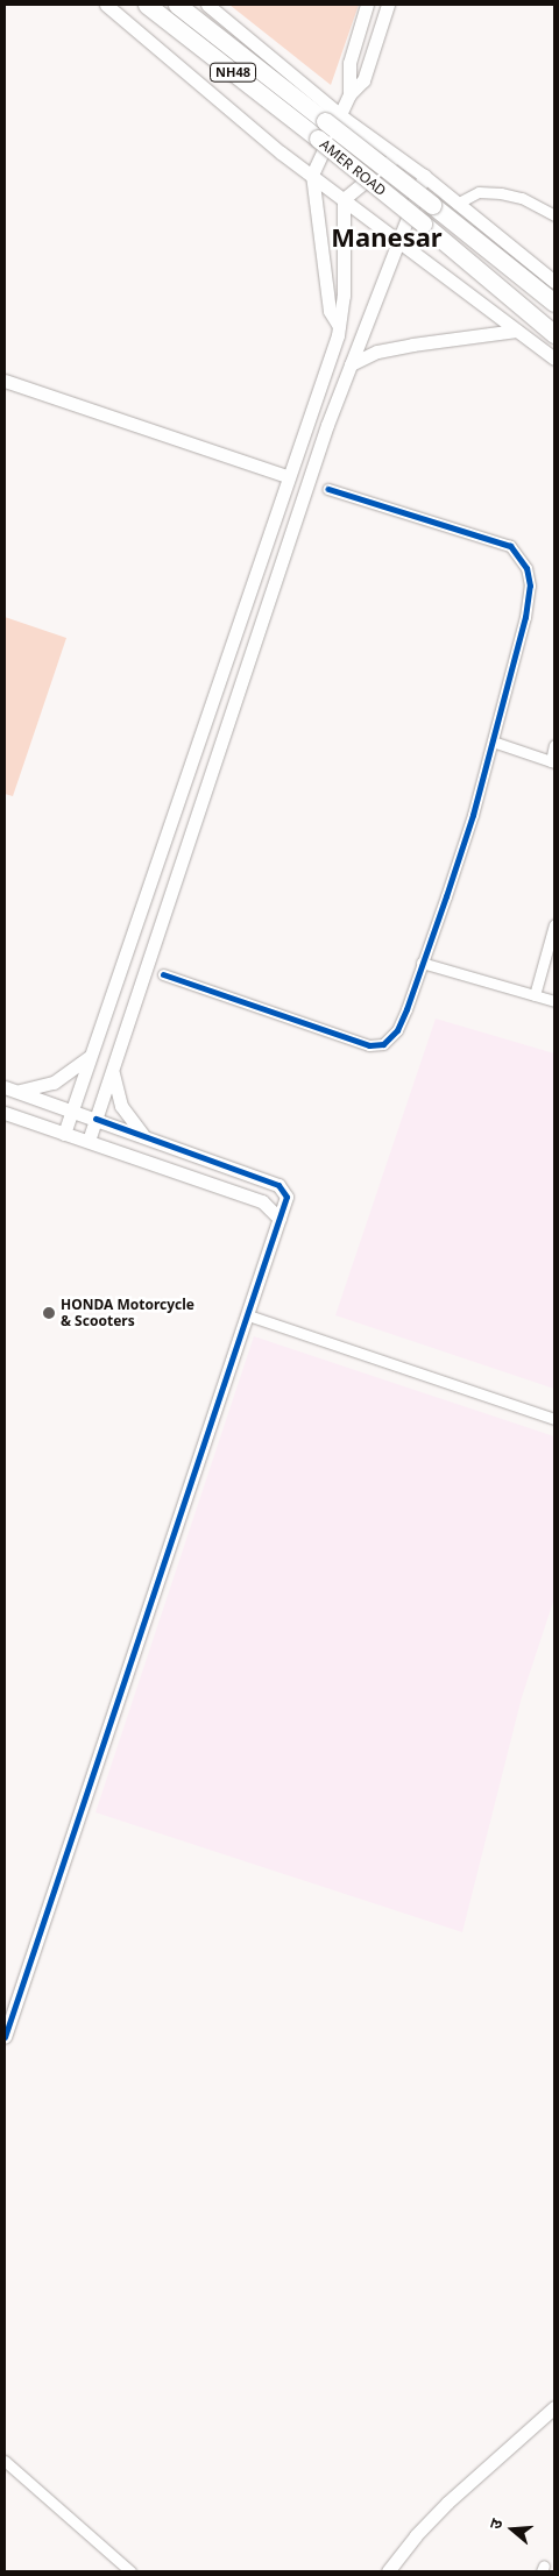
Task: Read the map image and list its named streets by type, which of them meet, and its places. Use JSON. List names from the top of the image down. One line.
{"streets":{"highway":["NH48","AMER ROAD"]},"districts":["Manesar"],"places":["HONDA Motorcycle & Scooters"],"north":"left"}
